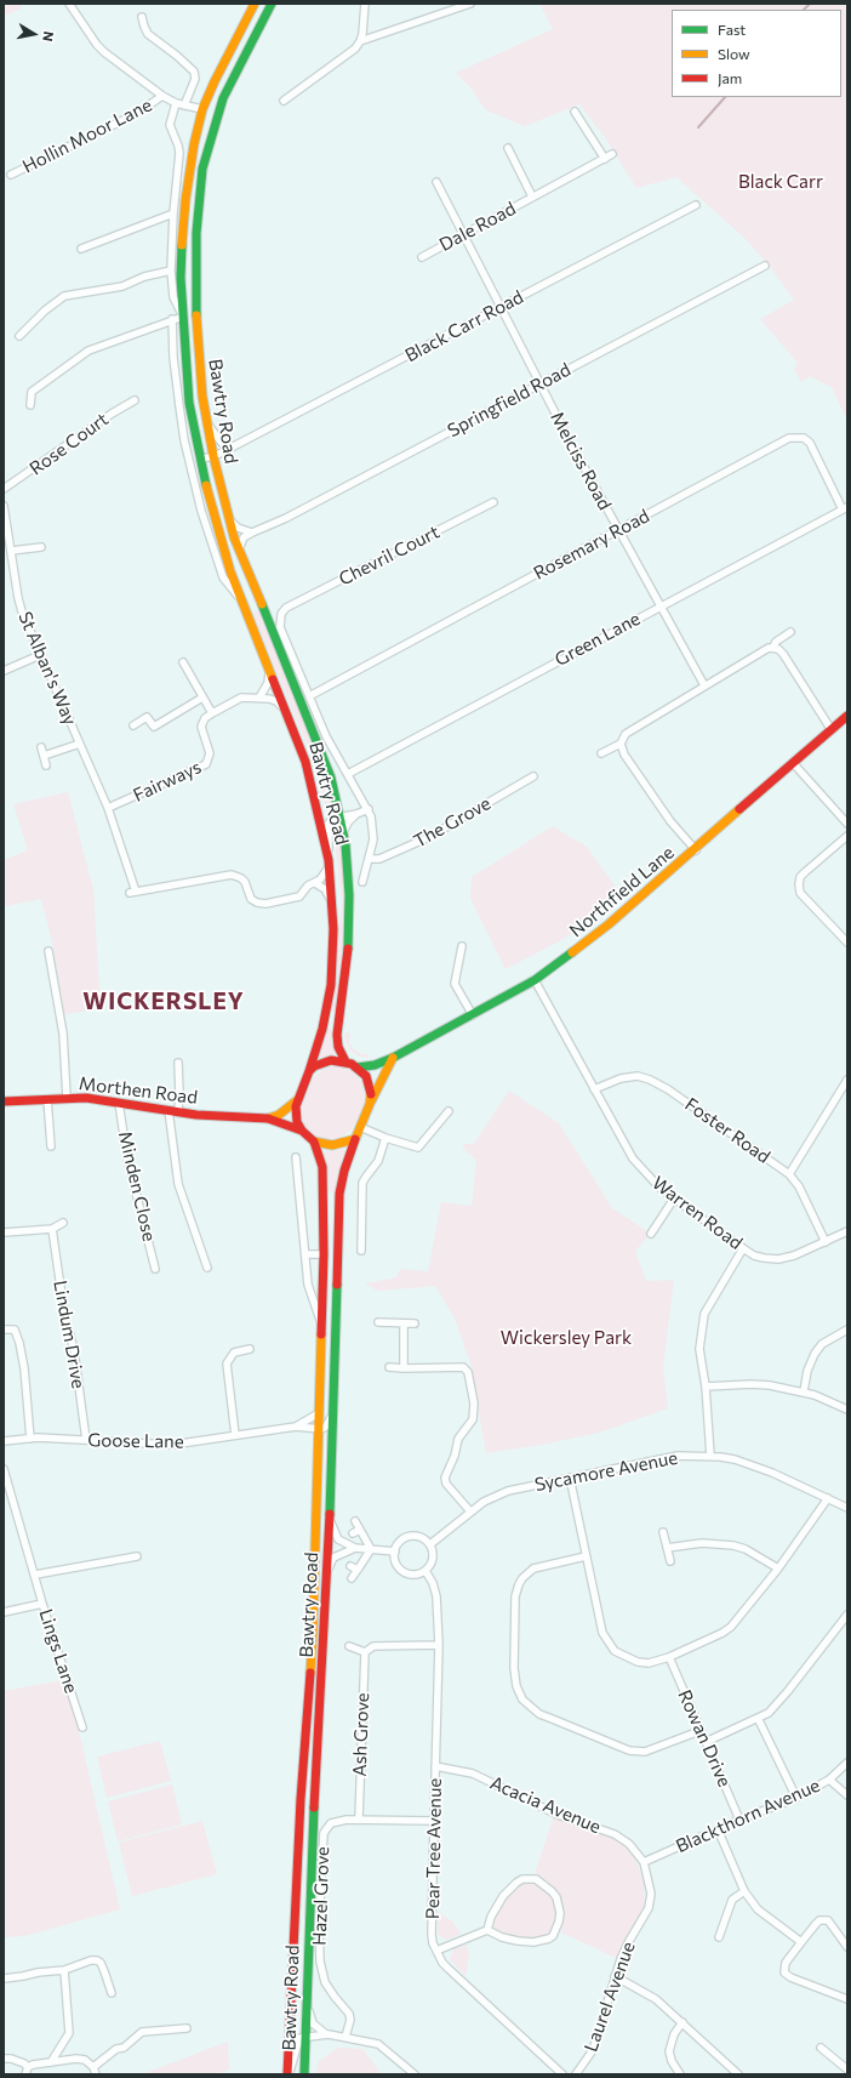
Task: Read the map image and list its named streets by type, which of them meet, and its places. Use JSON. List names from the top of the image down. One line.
{"streets":{"main road":["Bawtry Road","Northfield Lane","Morthen Road"],"street":["Hollin Moor Lane","Dale Road","Black Carr Road","Springfield Road","Rose Court","Melciss Road","Rosemary Road","Chevril Court","Green Lane","St Alban's Way","Fairways","The Grove","Foster Road","Minden Close","Warren Road","Lindum Drive","Goose Lane","Sycamore Avenue","Lings Lane","Ash Grove","Rowan Drive","Acacia Avenue","Blackthorn Avenue","Pear Tree Avenue","Hazel Grove","Laurel Avenue"]},"crossings":[["Dale Road","Melciss Road"],["Black Carr Road","Bawtry Road"],["Black Carr Road","Melciss Road"],["Springfield Road","Melciss Road"],["Bawtry Road","Rosemary Road"],["Bawtry Road","Chevril Court"],["Bawtry Road","Green Lane"],["Bawtry Road","The Grove"],["Bawtry Road","Northfield Lane"],["Bawtry Road","Morthen Road"],["Bawtry Road","Goose Lane"],["Melciss Road","Rosemary Road"],["Melciss Road","Green Lane"],["Rosemary Road","Green Lane"],["St Alban's Way","Fairways"],["Northfield Lane","Morthen Road"],["Northfield Lane","Warren Road"],["Morthen Road","Minden Close"],["Foster Road","Warren Road"],["Lindum Drive","Goose Lane"],["Sycamore Avenue","Pear Tree Avenue"],["Ash Grove","Hazel Grove"],["Rowan Drive","Blackthorn Avenue"],["Acacia Avenue","Blackthorn Avenue"],["Acacia Avenue","Pear Tree Avenue"],["Acacia Avenue","Laurel Avenue"],["Blackthorn Avenue","Laurel Avenue"],["Pear Tree Avenue","Hazel Grove"]],"districts":["WICKERSLEY"],"parks":["Black Carr","Wickersley Park"],"legend":["Fast","Slow","Jam"],"north":"right"}
